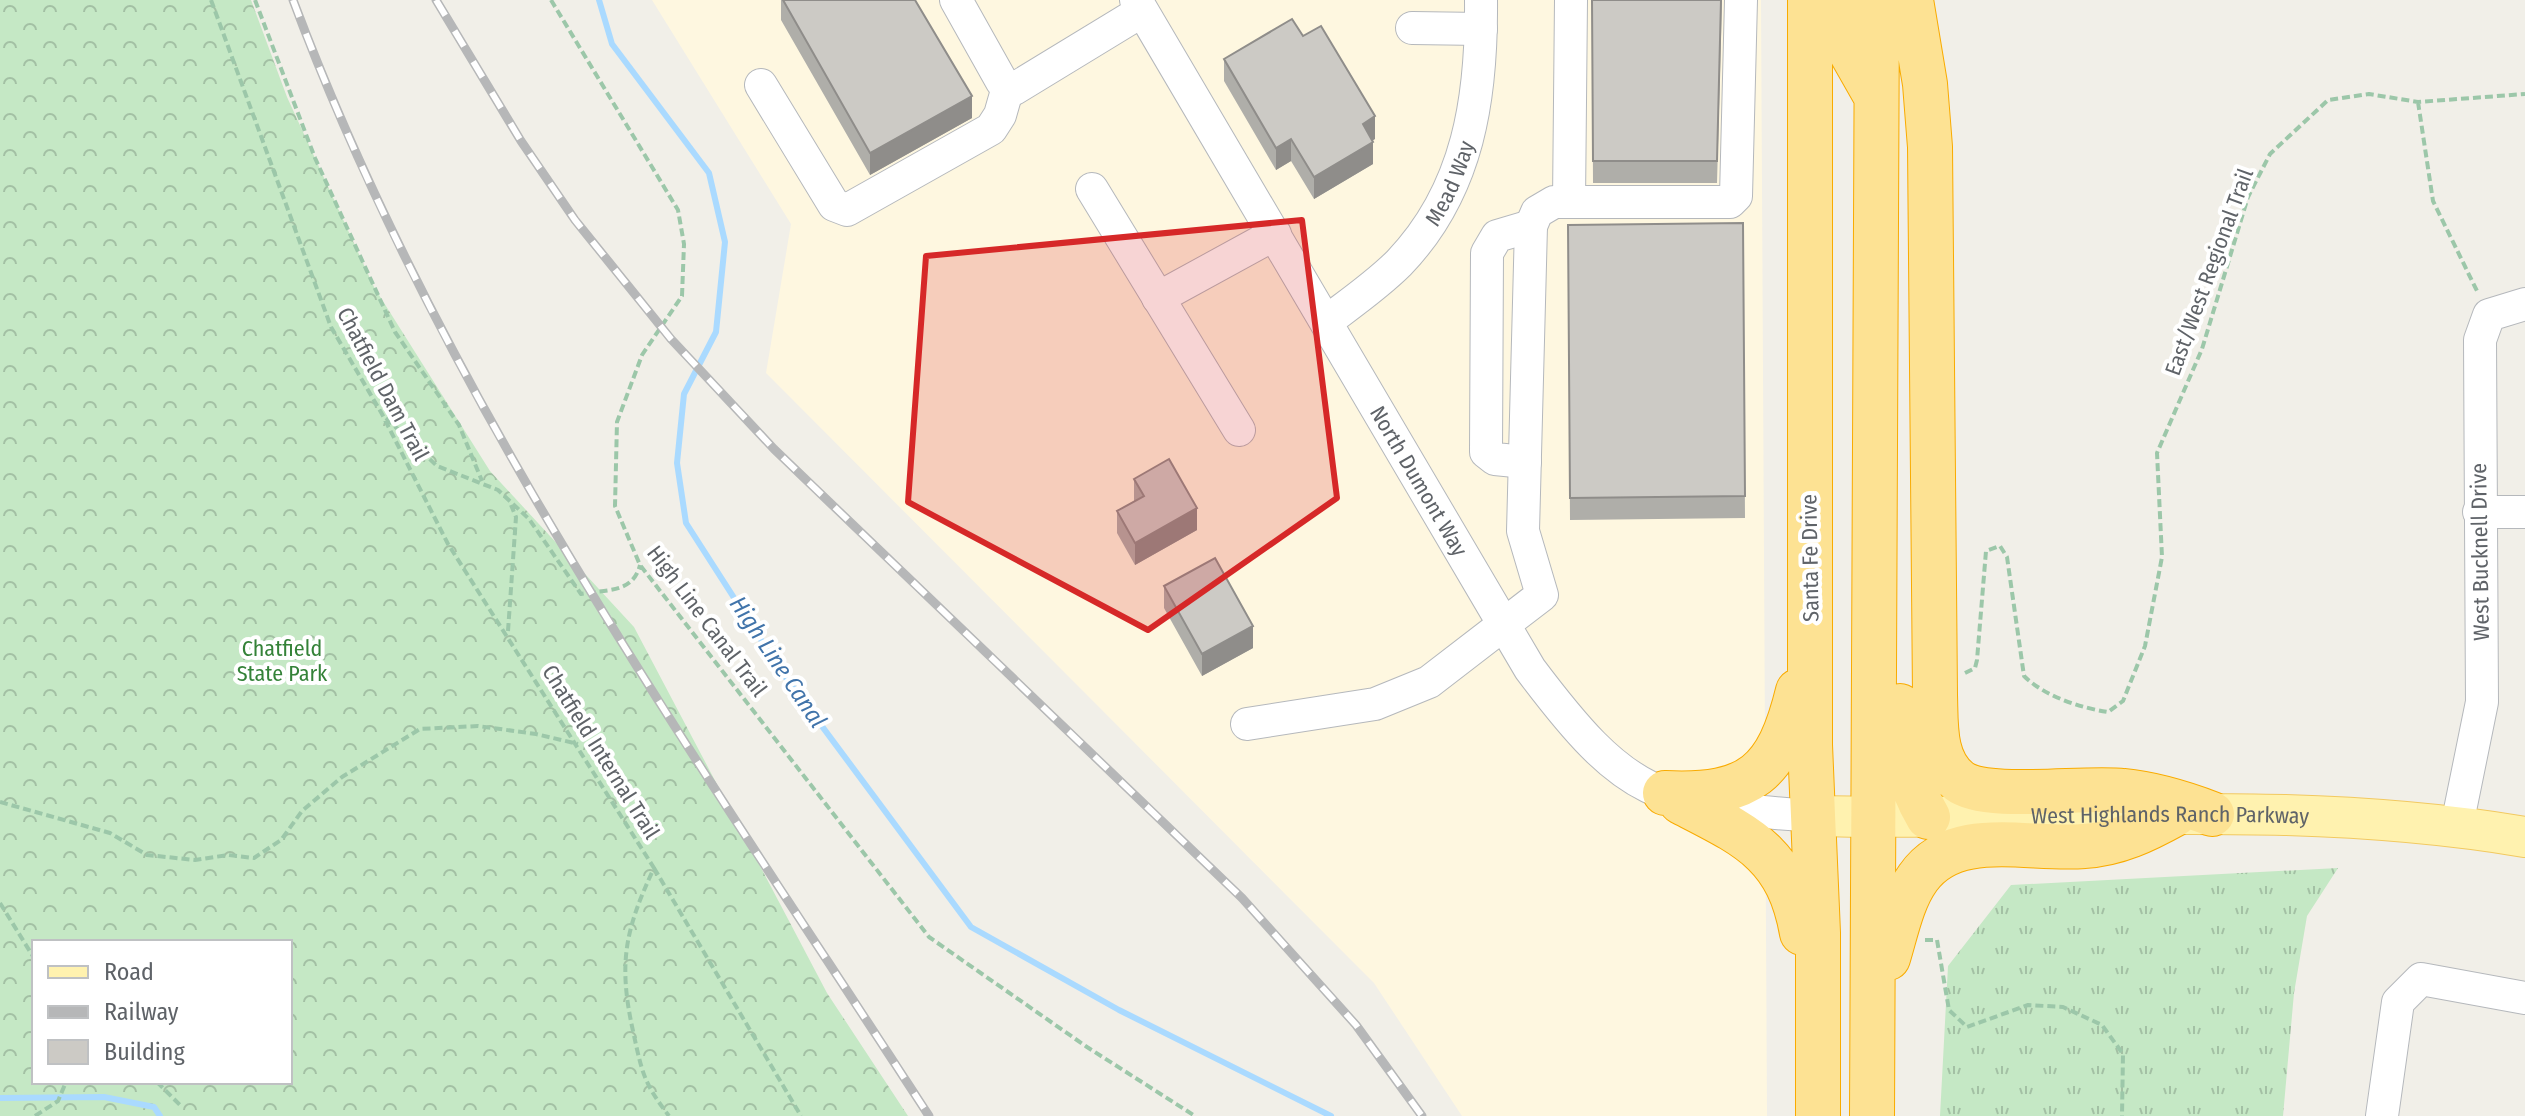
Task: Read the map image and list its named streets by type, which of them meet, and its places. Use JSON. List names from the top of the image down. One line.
{"streets":{"highway":["Santa Fe Drive"],"main road":["West Highlands Ranch Parkway"],"street":["Mead Way","North Dumont Way","West Bucknell Drive"],"path":["East/West Regional Trail","Chatfield Dam Trail","High Line Canal Trail","Chatfield Internal Trail"]},"crossings":[["Mead Way","North Dumont Way"],["Chatfield Dam Trail","Chatfield Internal Trail"],["North Dumont Way","Santa Fe Drive"],["North Dumont Way","West Highlands Ranch Parkway"],["West Bucknell Drive","West Highlands Ranch Parkway"],["Santa Fe Drive","West Highlands Ranch Parkway"]],"water":["High Line Canal"],"parks":["Chatfield State Park"],"legend":["Road","Railway","Building"]}
